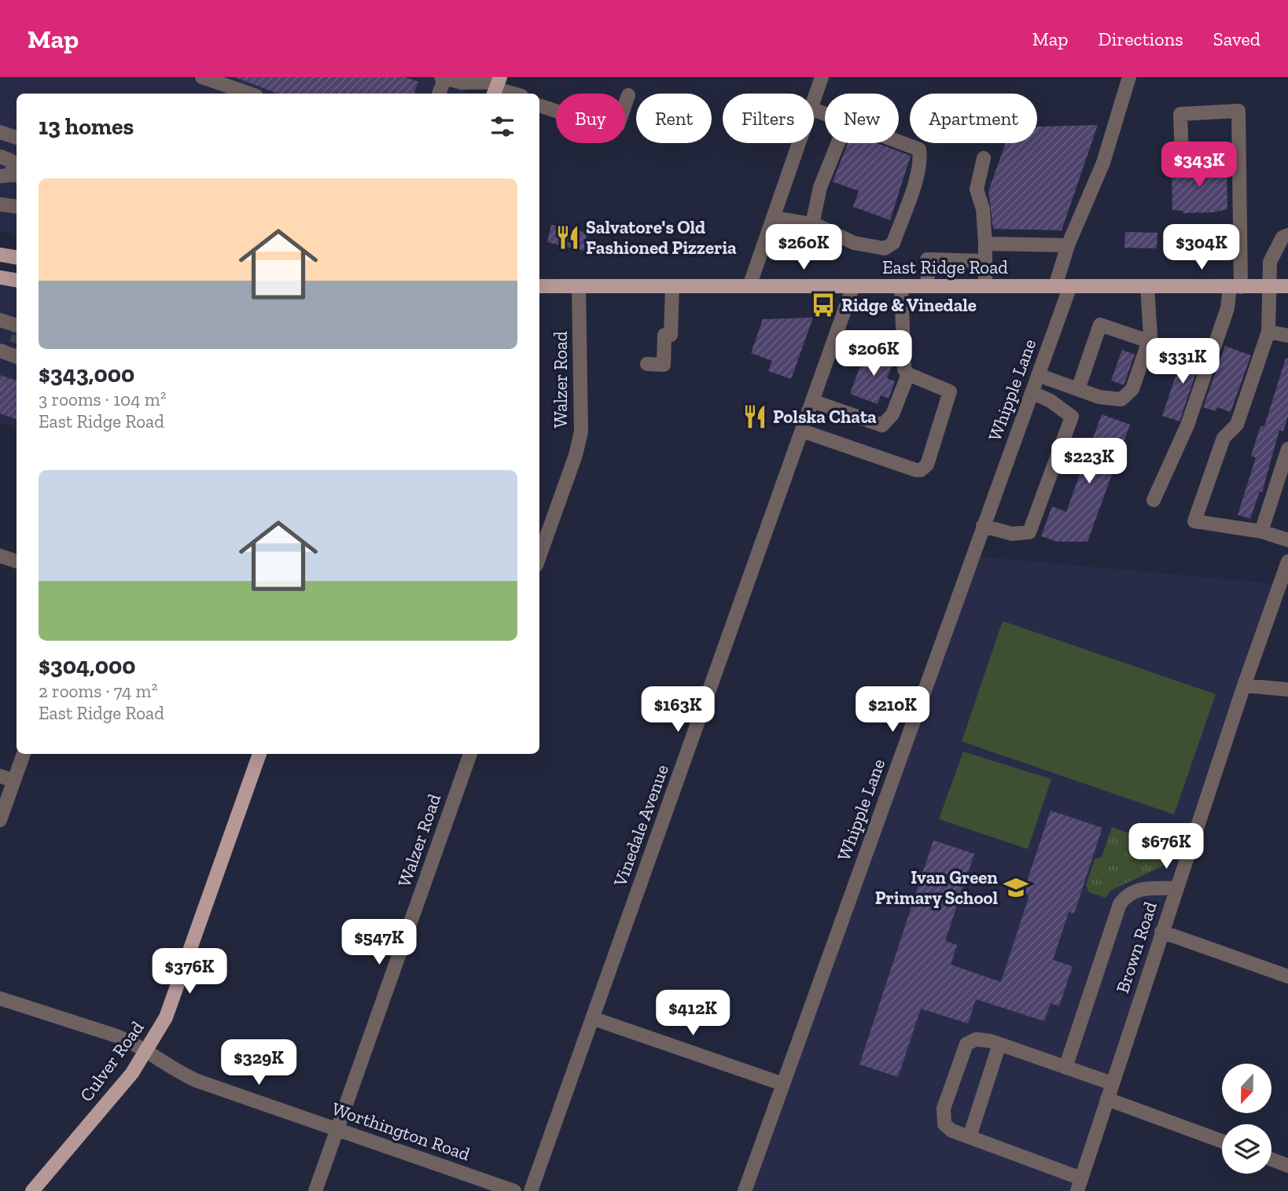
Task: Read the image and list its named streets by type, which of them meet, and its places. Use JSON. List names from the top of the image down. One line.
{"streets":{"main road":["East Ridge Road","Culver Road"],"street":["Walzer Road","Whipple Lane","Vinedale Avenue","Brown Road","Worthington Road"]},"crossings":[["East Ridge Road","Walzer Road"],["East Ridge Road","Whipple Lane"],["East Ridge Road","Vinedale Avenue"],["Walzer Road","Worthington Road"],["Culver Road","Worthington Road"]],"places":{"restaurant":["Salvatore's Old Fashioned Pizzeria","Polska Chata"],"bus stop":["Ridge & Vinedale"],"school or university":["Ivan Green Primary School"]},"north":"bottom","page":{"header":"Map","nav":["Map","Directions","Saved"],"chip":["Buy","Rent","Filters","New","Apartment"],"heading":"13 homes","price":["$343K","$260K","$304K","$206K","$331K","$223K","$163K","$210K","$676K","$547K","$376K","$412K","$329K"],"list":[{"name":"$343,000","note":"3 rooms · 104 m² · East Ridge Road"},{"name":"$304,000","note":"2 rooms · 74 m² · East Ridge Road"}]}}
